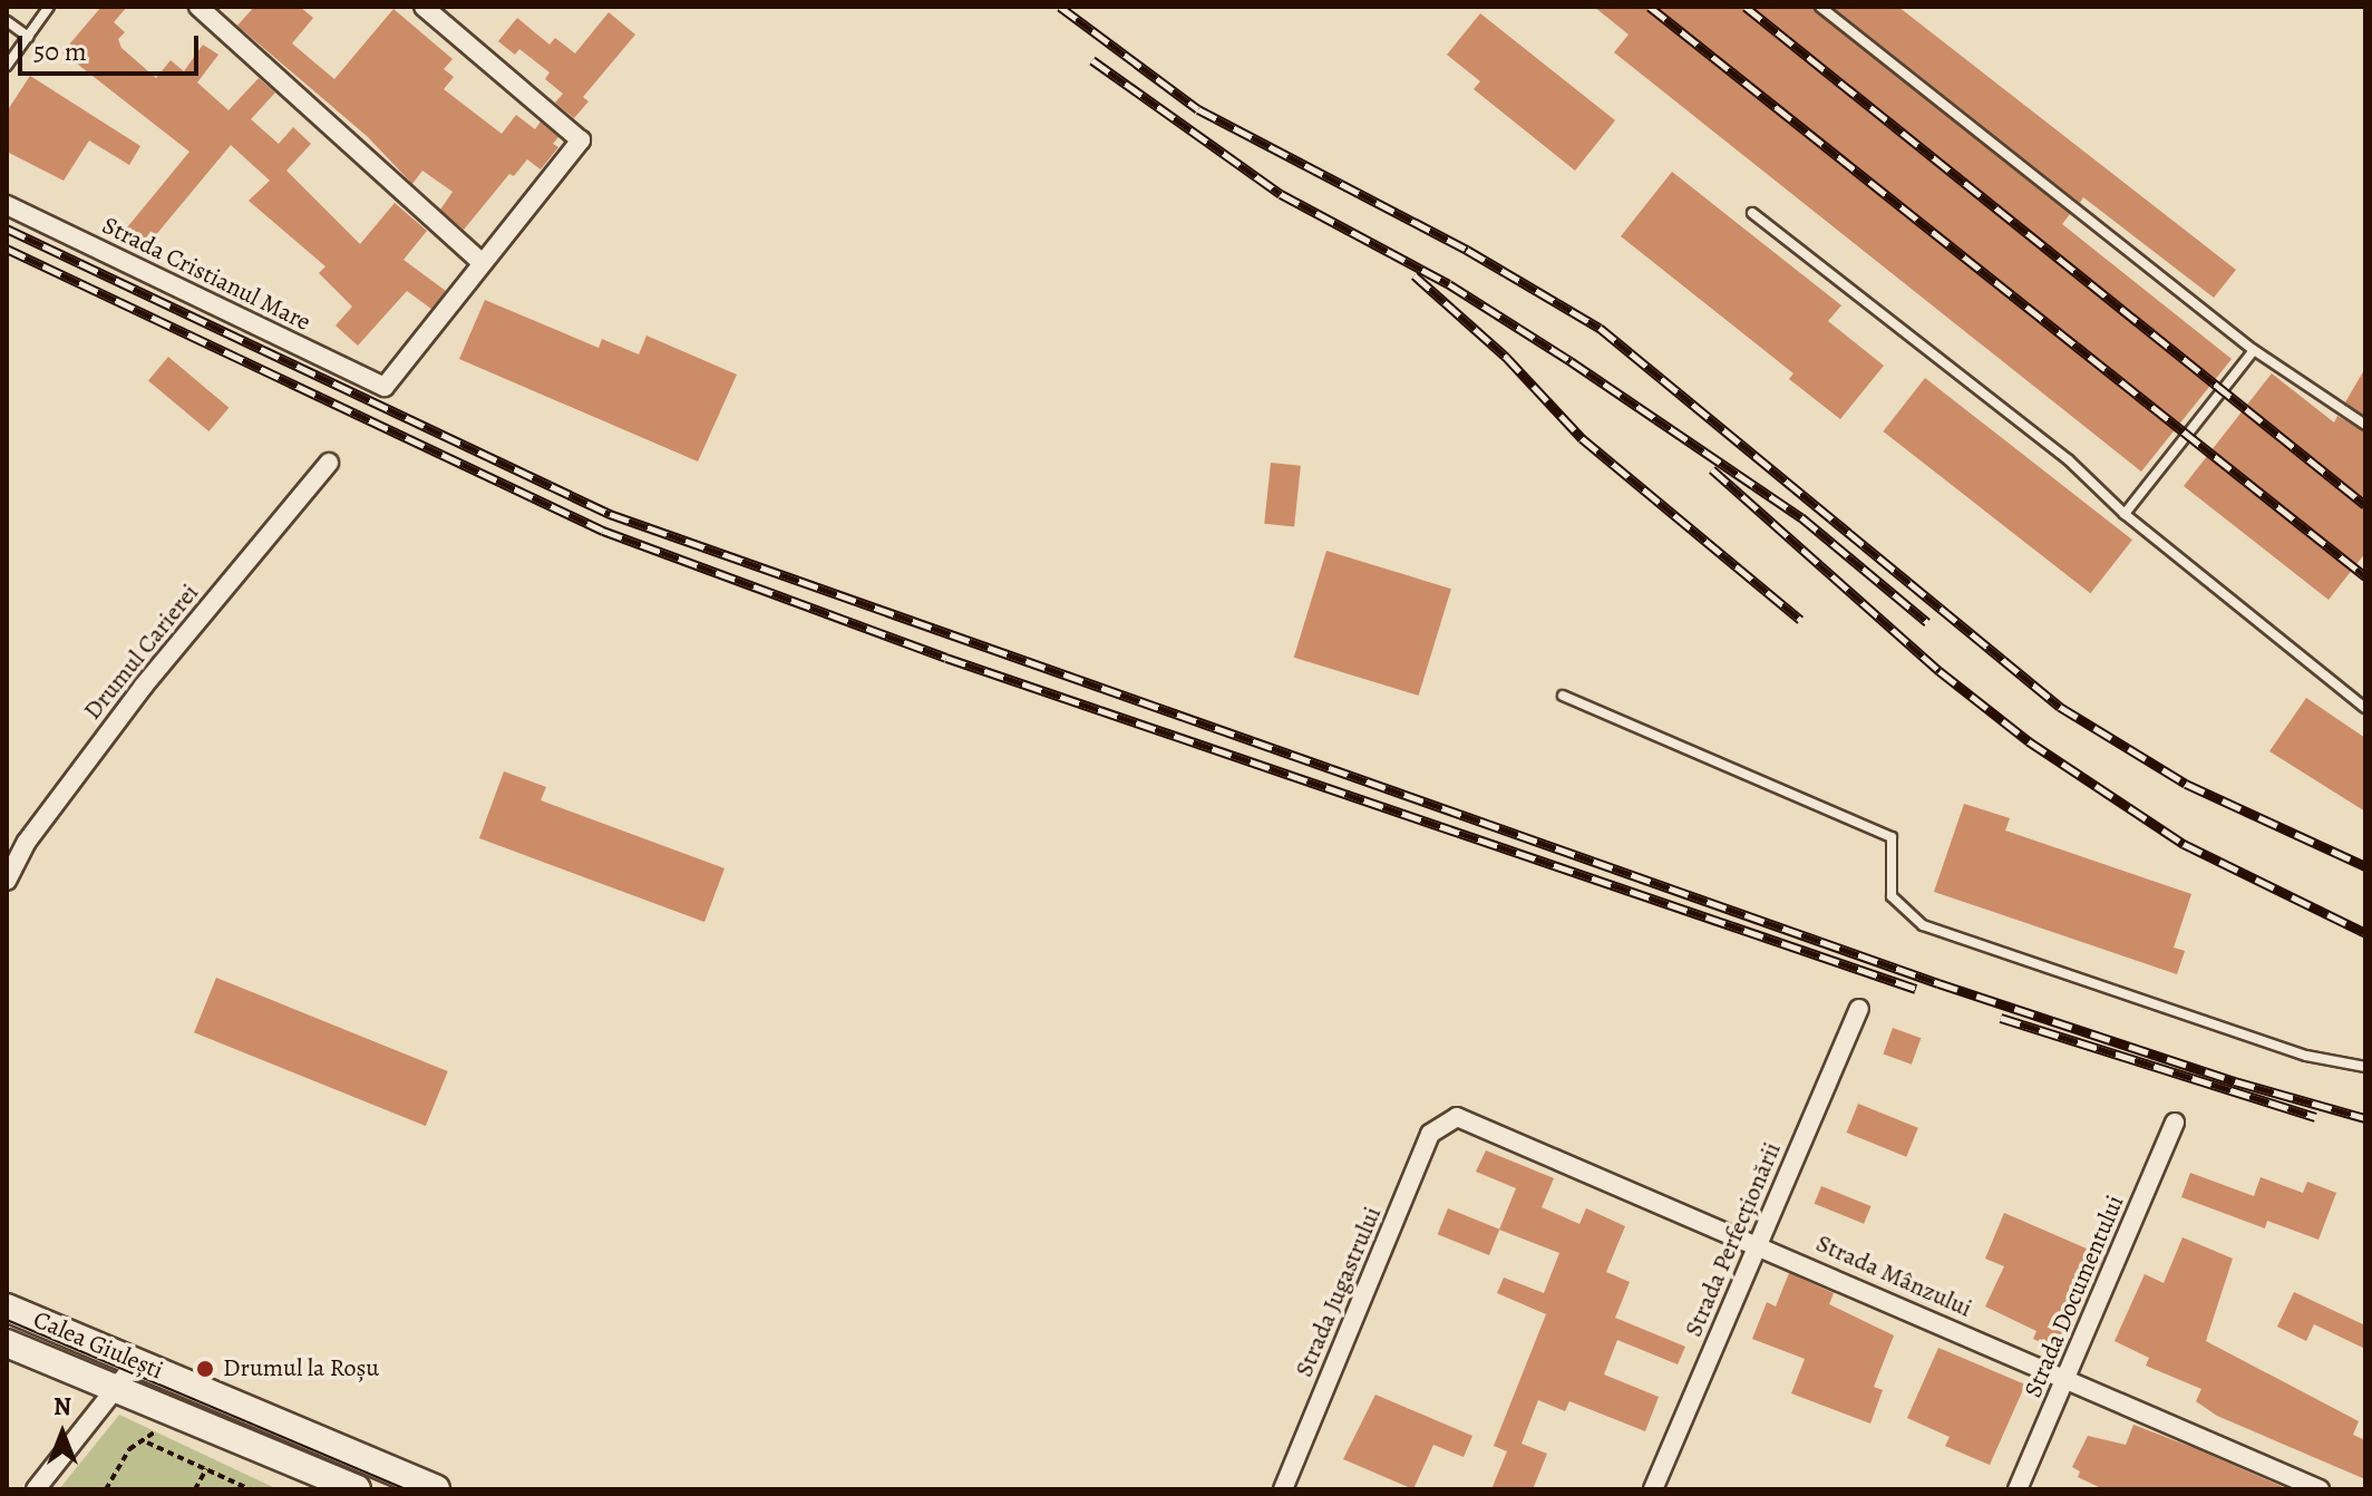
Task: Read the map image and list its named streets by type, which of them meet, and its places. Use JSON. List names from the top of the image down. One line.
{"streets":{"main road":["Calea Giulești"],"street":["Strada Cristianul Mare","Drumul Carierei","Strada Perfecționării","Strada Mânzului","Strada Jugastrului","Strada Documentului"]},"crossings":[["Strada Perfecționării","Strada Mânzului"],["Strada Mânzului","Strada Jugastrului"],["Strada Mânzului","Strada Documentului"]],"places":["Drumul la Roșu"],"scale_bar":"50 m","north":"top"}
